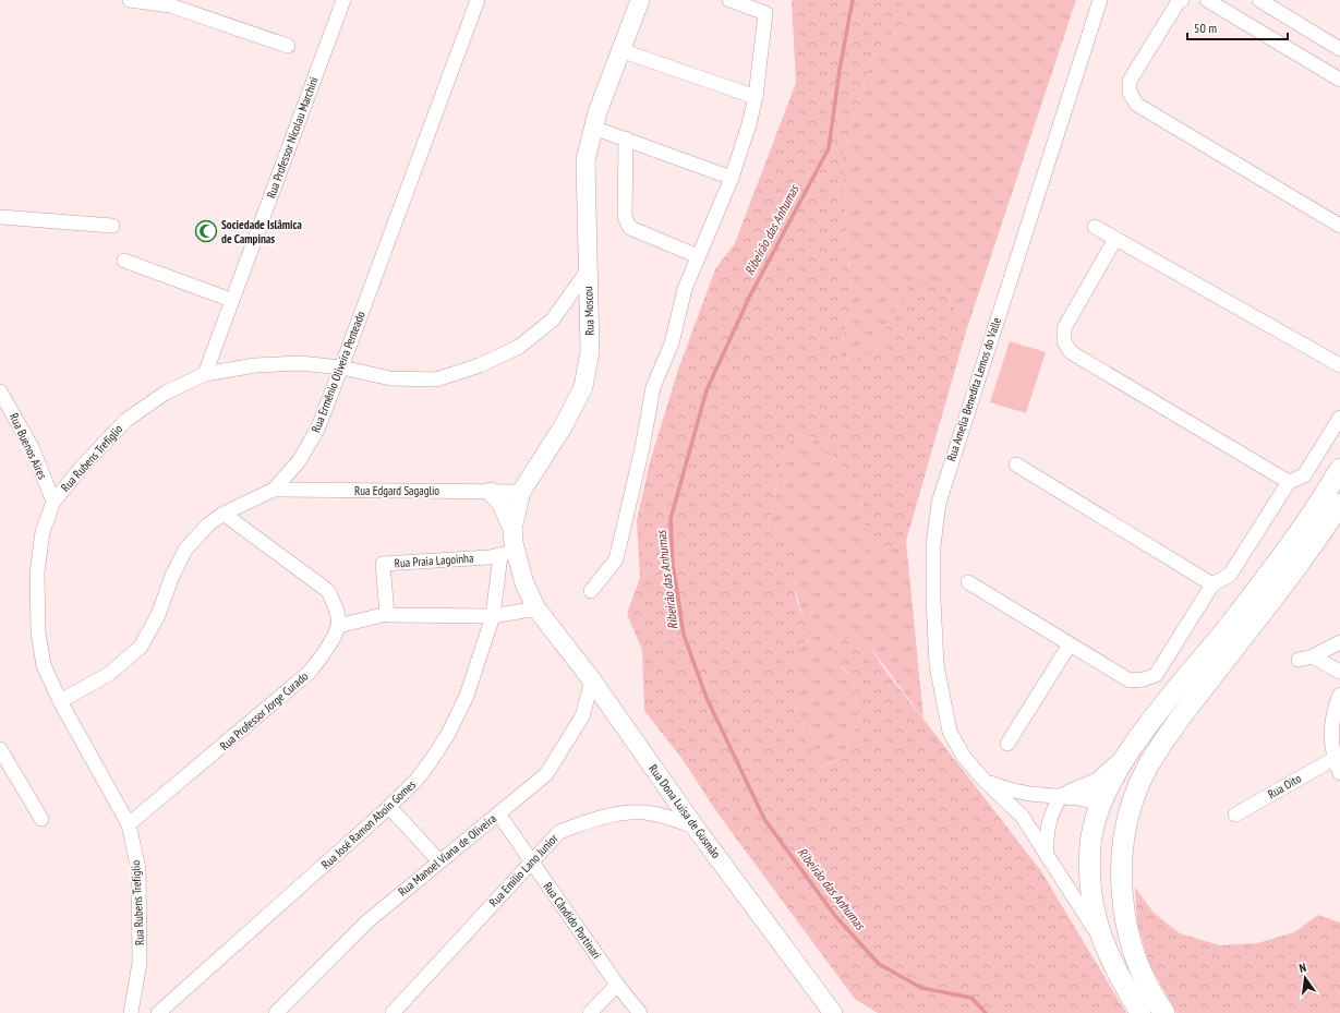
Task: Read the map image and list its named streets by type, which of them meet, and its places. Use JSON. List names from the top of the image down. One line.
{"streets":{"street":["Rua Professor Nicolau Marchini","Rua Moscou","Rua Ermênio Oliveira Penteado","Rua Amelia Benedita Lemos do Valle","Rua Buenos Aires","Rua Rubens Trefíglio","Rua Edgard Sagaglio","Rua Praia Lagoinha","Rua Professor Jorge Curado","Rua Oito","Rua Dona Luísa de Gusmão","Rua José Ramon Aboin Gomes","Rua Manoel Viana de Oliveira","Rua Emilio Lano Junior","Rua Cândido Portinari"]},"crossings":[["Rua Professor Nicolau Marchini","Rua Rubens Trefíglio"],["Rua Moscou","Rua Rubens Trefíglio"],["Rua Moscou","Rua Edgard Sagaglio"],["Rua Moscou","Rua Dona Luísa de Gusmão"],["Rua Ermênio Oliveira Penteado","Rua Rubens Trefíglio"],["Rua Ermênio Oliveira Penteado","Rua Edgard Sagaglio"],["Rua Buenos Aires","Rua Rubens Trefíglio"],["Rua Rubens Trefíglio","Rua Professor Jorge Curado"],["Rua Praia Lagoinha","Rua José Ramon Aboin Gomes"],["Rua Dona Luísa de Gusmão","Rua Manoel Viana de Oliveira"],["Rua Dona Luísa de Gusmão","Rua Emilio Lano Junior"],["Rua Manoel Viana de Oliveira","Rua Cândido Portinari"],["Rua Emilio Lano Junior","Rua Cândido Portinari"]],"water":["Ribeirão das Anhumas"],"places":{"mosque":["Sociedade Islâmica de Campinas"]},"scale_bar":"50 m","north":"top"}
